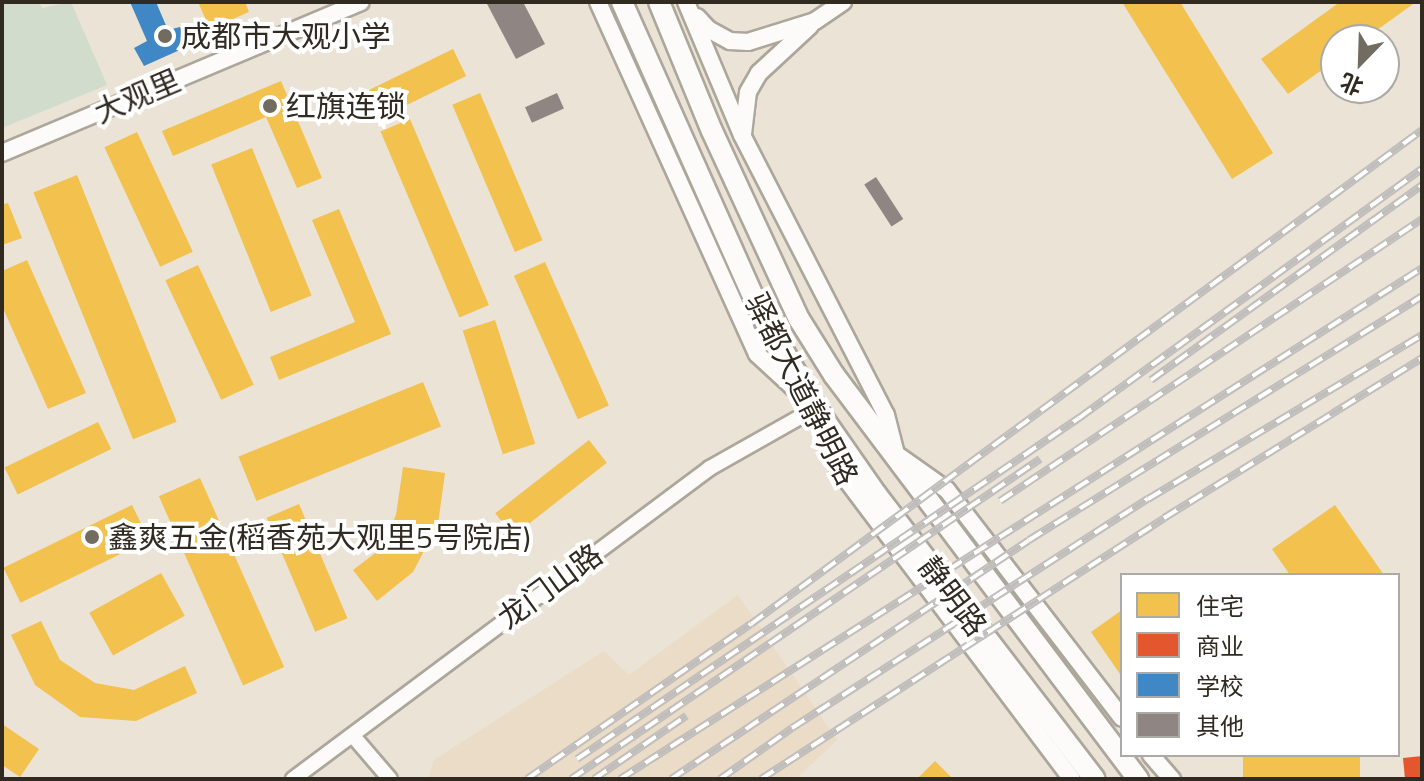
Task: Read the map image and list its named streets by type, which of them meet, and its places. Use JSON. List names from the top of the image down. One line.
{"streets":{"main road":["驿都大道静明路","静明路"],"street":["大观里","龙门山路"]},"crossings":[["驿都大道静明路","龙门山路"],["驿都大道静明路","静明路"],["龙门山路","静明路"]],"places":["成都市大观小学","红旗连锁","鑫爽五金(稻香苑大观里5号院店)"],"legend":["住宅","商业","学校","其他"],"north":"bottom left"}
